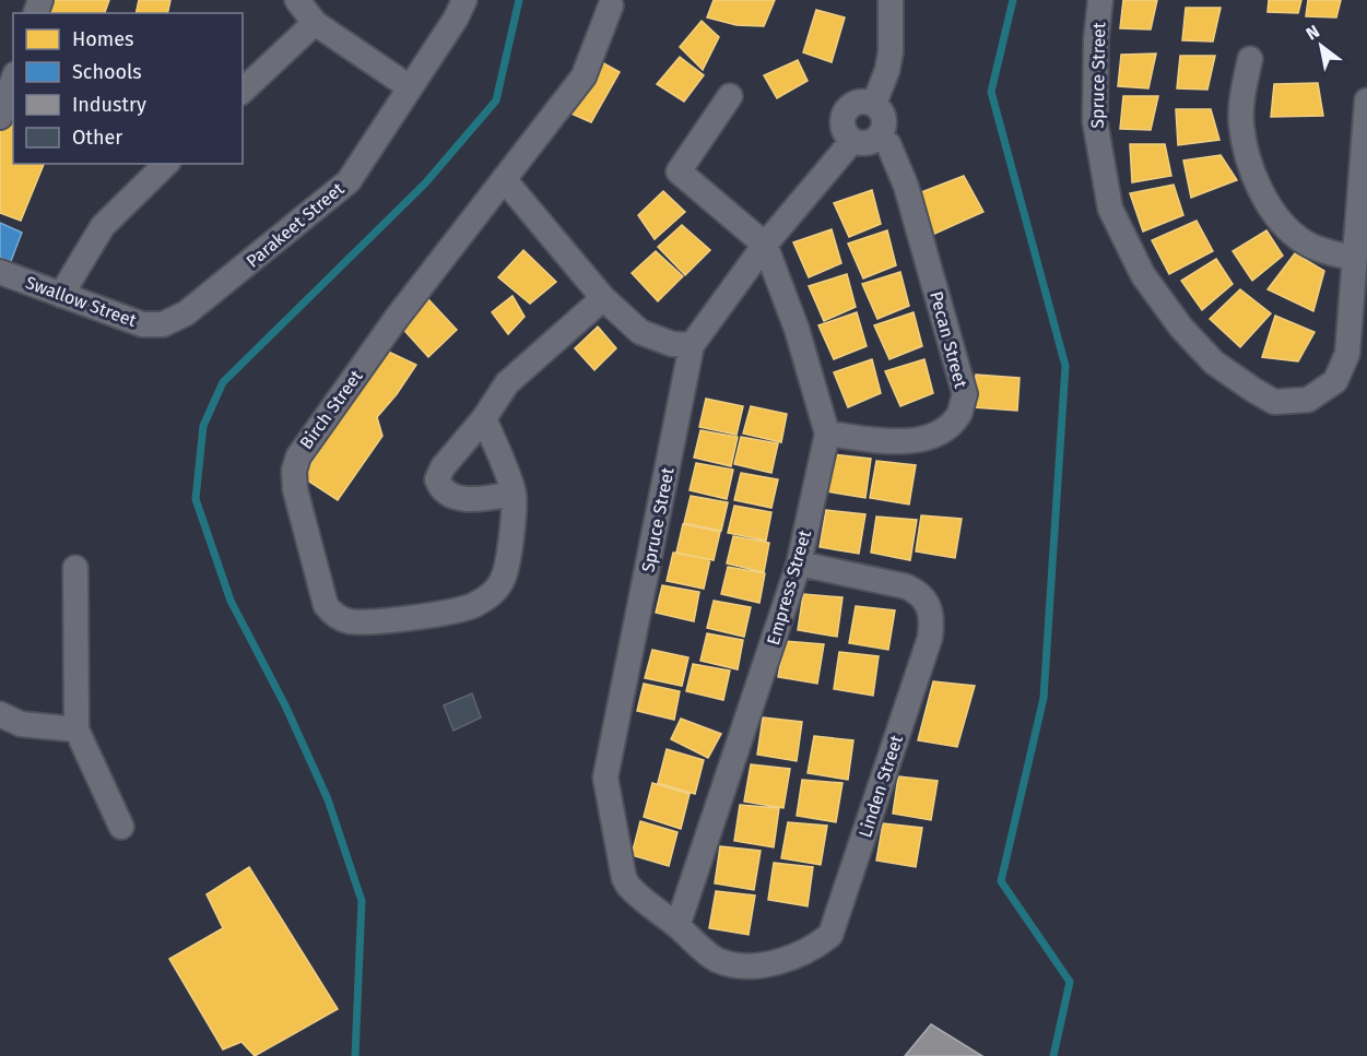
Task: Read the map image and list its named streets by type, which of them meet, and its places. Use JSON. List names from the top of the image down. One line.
{"streets":{"street":["Spruce Street","Parakeet Street","Swallow Street","Pecan Street","Birch Street","Empress Street","Linden Street"]},"crossings":[["Spruce Street","Pecan Street"],["Spruce Street","Empress Street"],["Spruce Street","Linden Street"],["Parakeet Street","Swallow Street"],["Pecan Street","Empress Street"],["Empress Street","Linden Street"]],"legend":["Homes","Schools","Industry","Other"],"north":"top left"}
